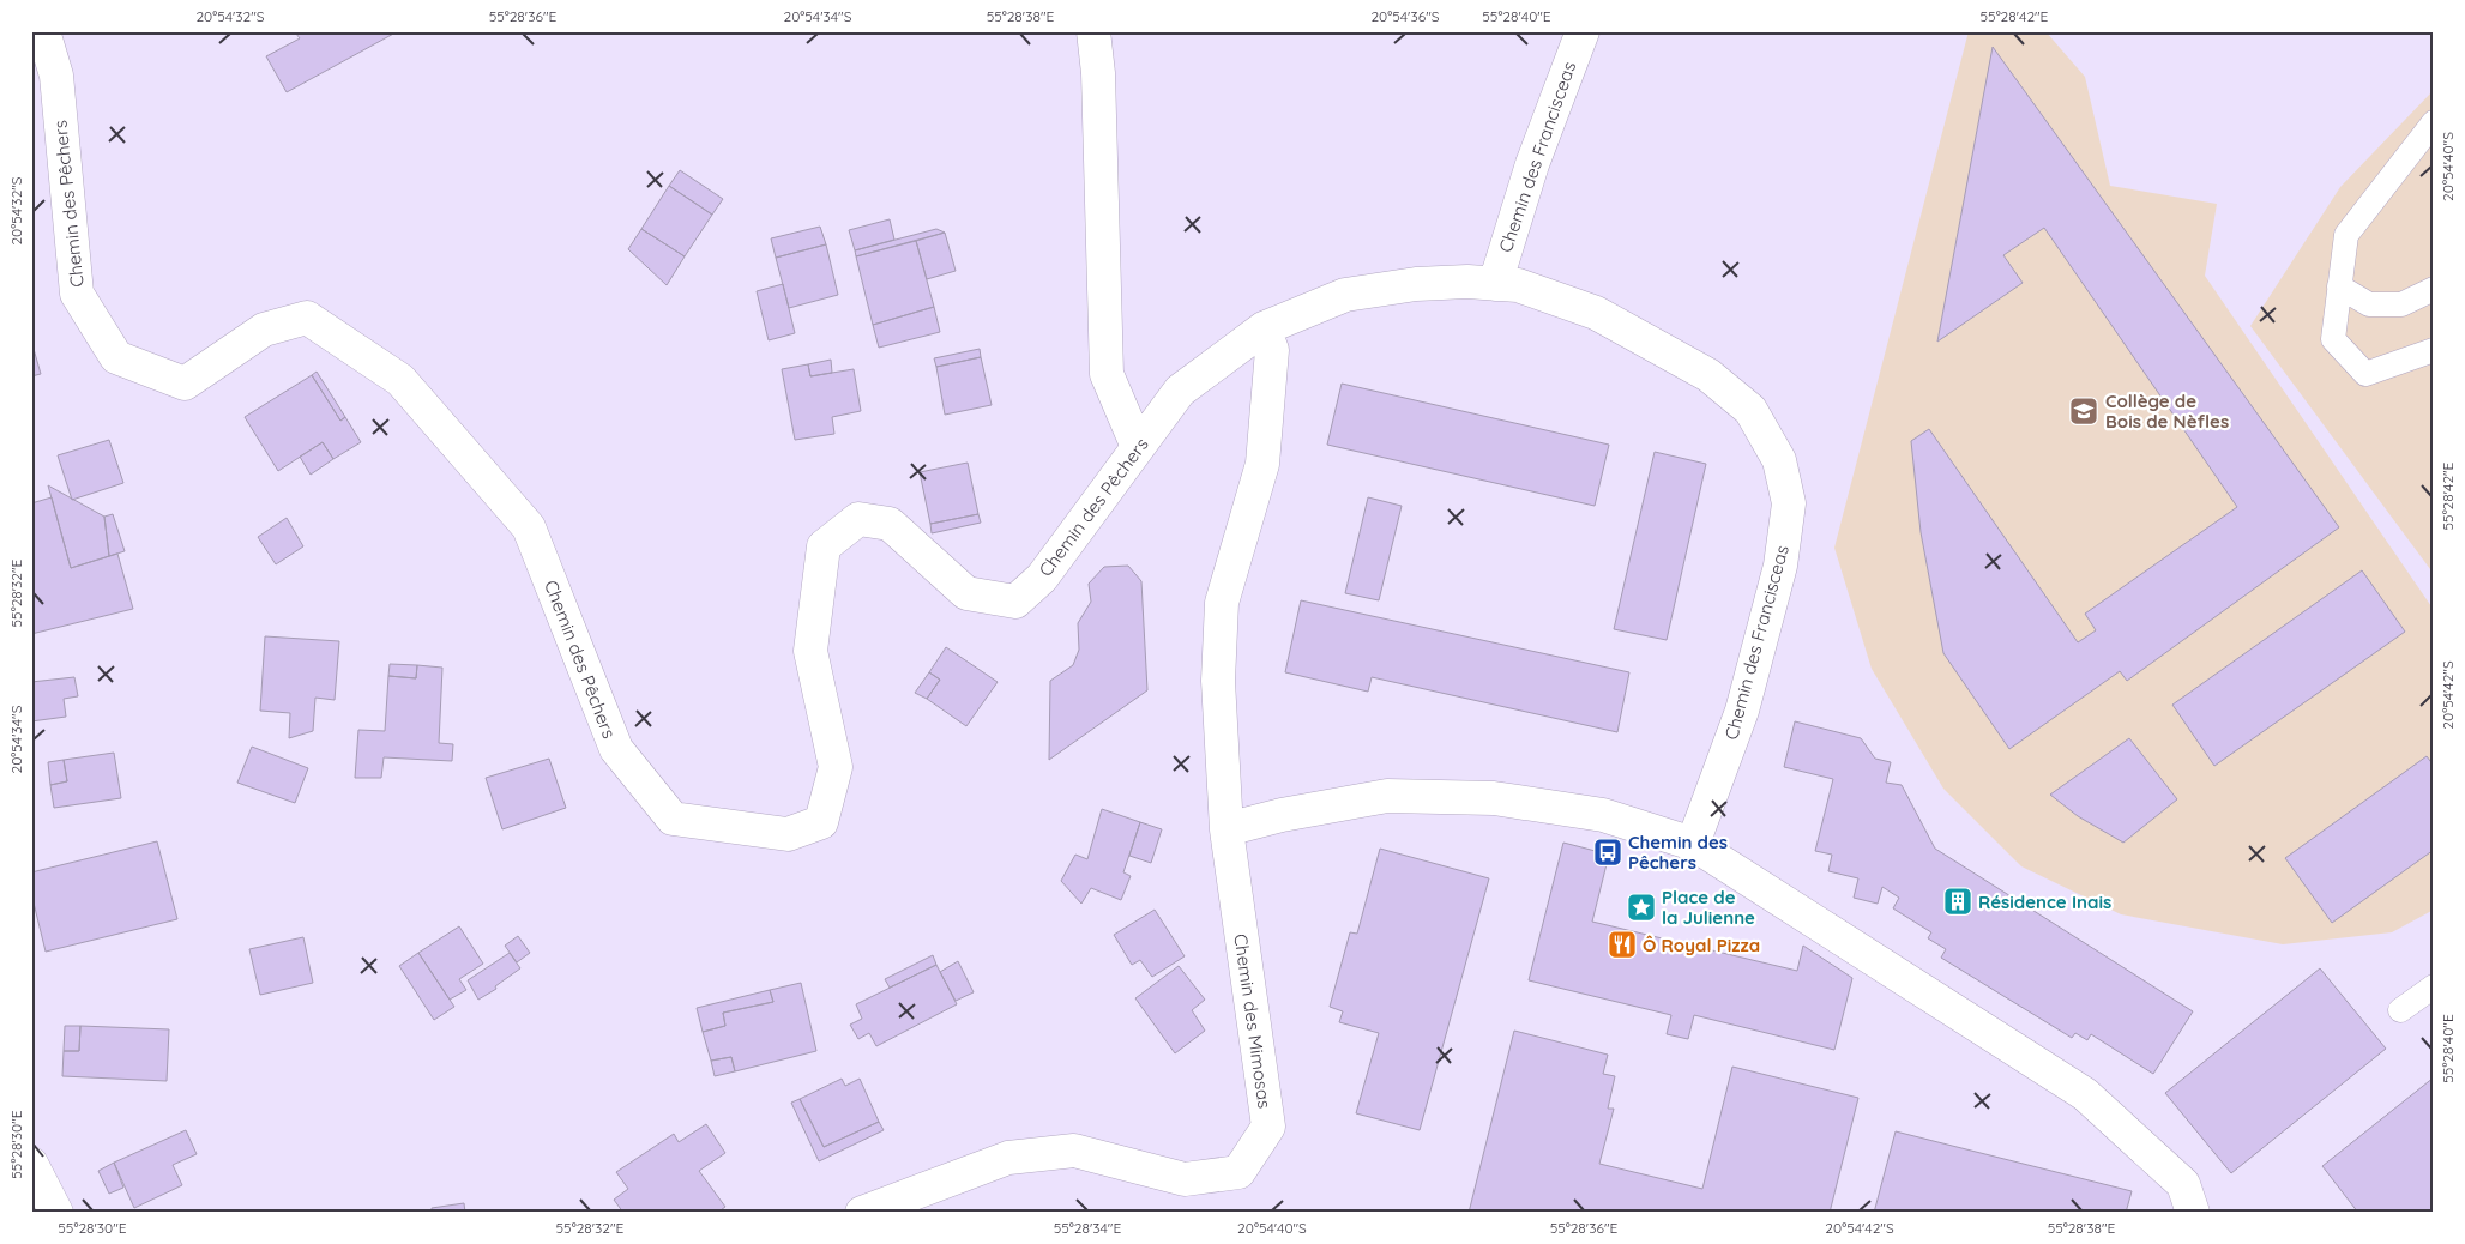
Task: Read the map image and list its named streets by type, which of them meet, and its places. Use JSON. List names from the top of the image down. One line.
{"streets":{"street":["Chemin des Francisceas","Chemin des Pêchers","Chemin des Mimosas"]},"crossings":[["Chemin des Francisceas","Chemin des Pêchers"]],"places":{"school or university":["Collège de Bois de Nèfles"],"bus stop":["Chemin des Pêchers"],"building":["Résidence Inais"],"place":["Place de la Julienne"],"restaurant":["Ô Royal Pizza"]},"coordinates":["20°54'32\"S","55°28'36\"E","20°54'34\"S","55°28'38\"E","20°54'36\"S","55°28'40\"E","55°28'42\"E","20°54'40\"S","55°28'32\"E","20°54'42\"S","55°28'30\"E","55°28'34\"E"]}
